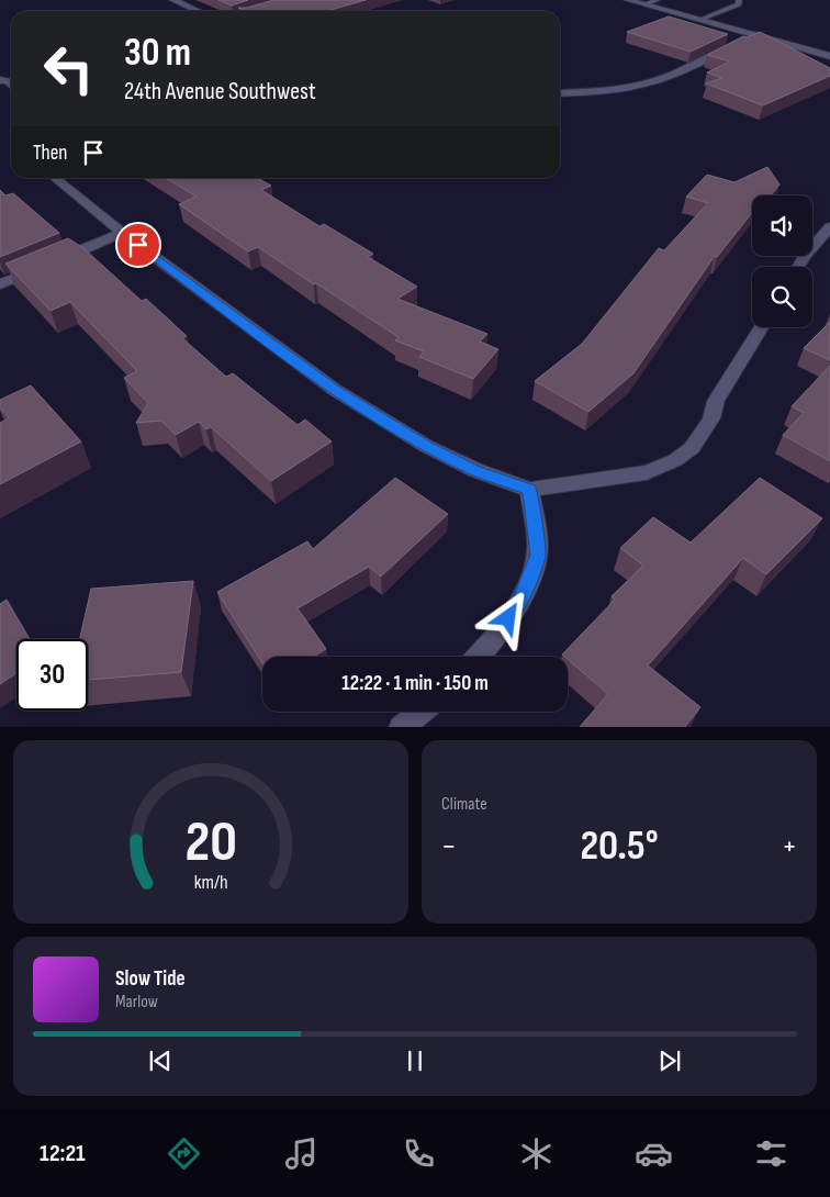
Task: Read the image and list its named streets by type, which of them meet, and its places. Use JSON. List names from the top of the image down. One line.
{"page":{"turn":["30 m","24th Avenue Southwest"],"then":"Then","limit":"30","trip":"12:22 · 1 min · 150 m","tile":"Climate","heat":["−","20.5°","+"],"song":["Slow Tide","Marlow"],"tabs":"12:21","gauge":["20","km/h"]}}
